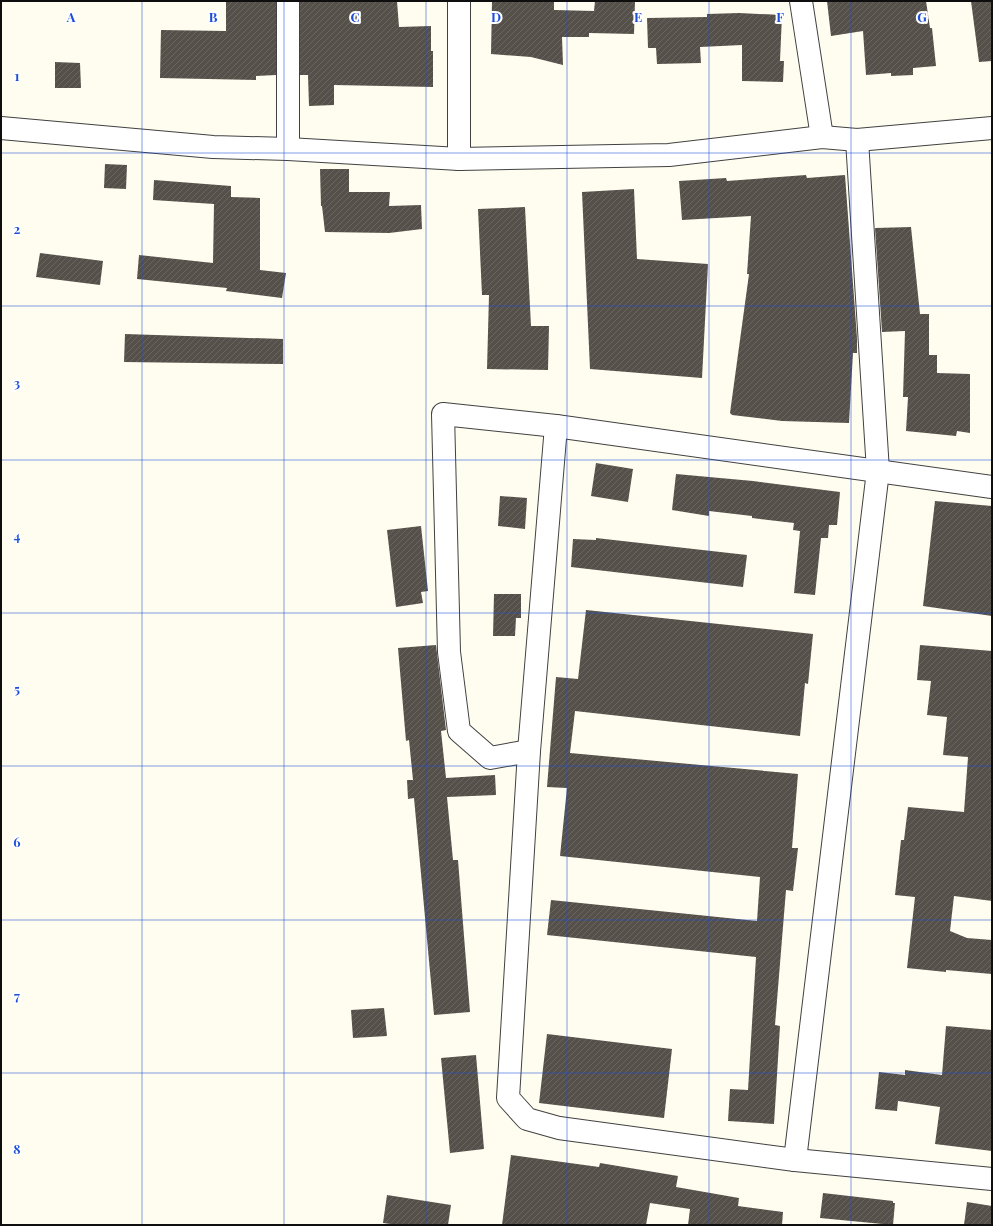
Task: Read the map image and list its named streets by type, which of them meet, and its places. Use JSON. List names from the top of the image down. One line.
{"grid":{"columns":["A","B","C","D","E","F","G"],"rows":["1","2","3","4","5","6","7","8"]}}
